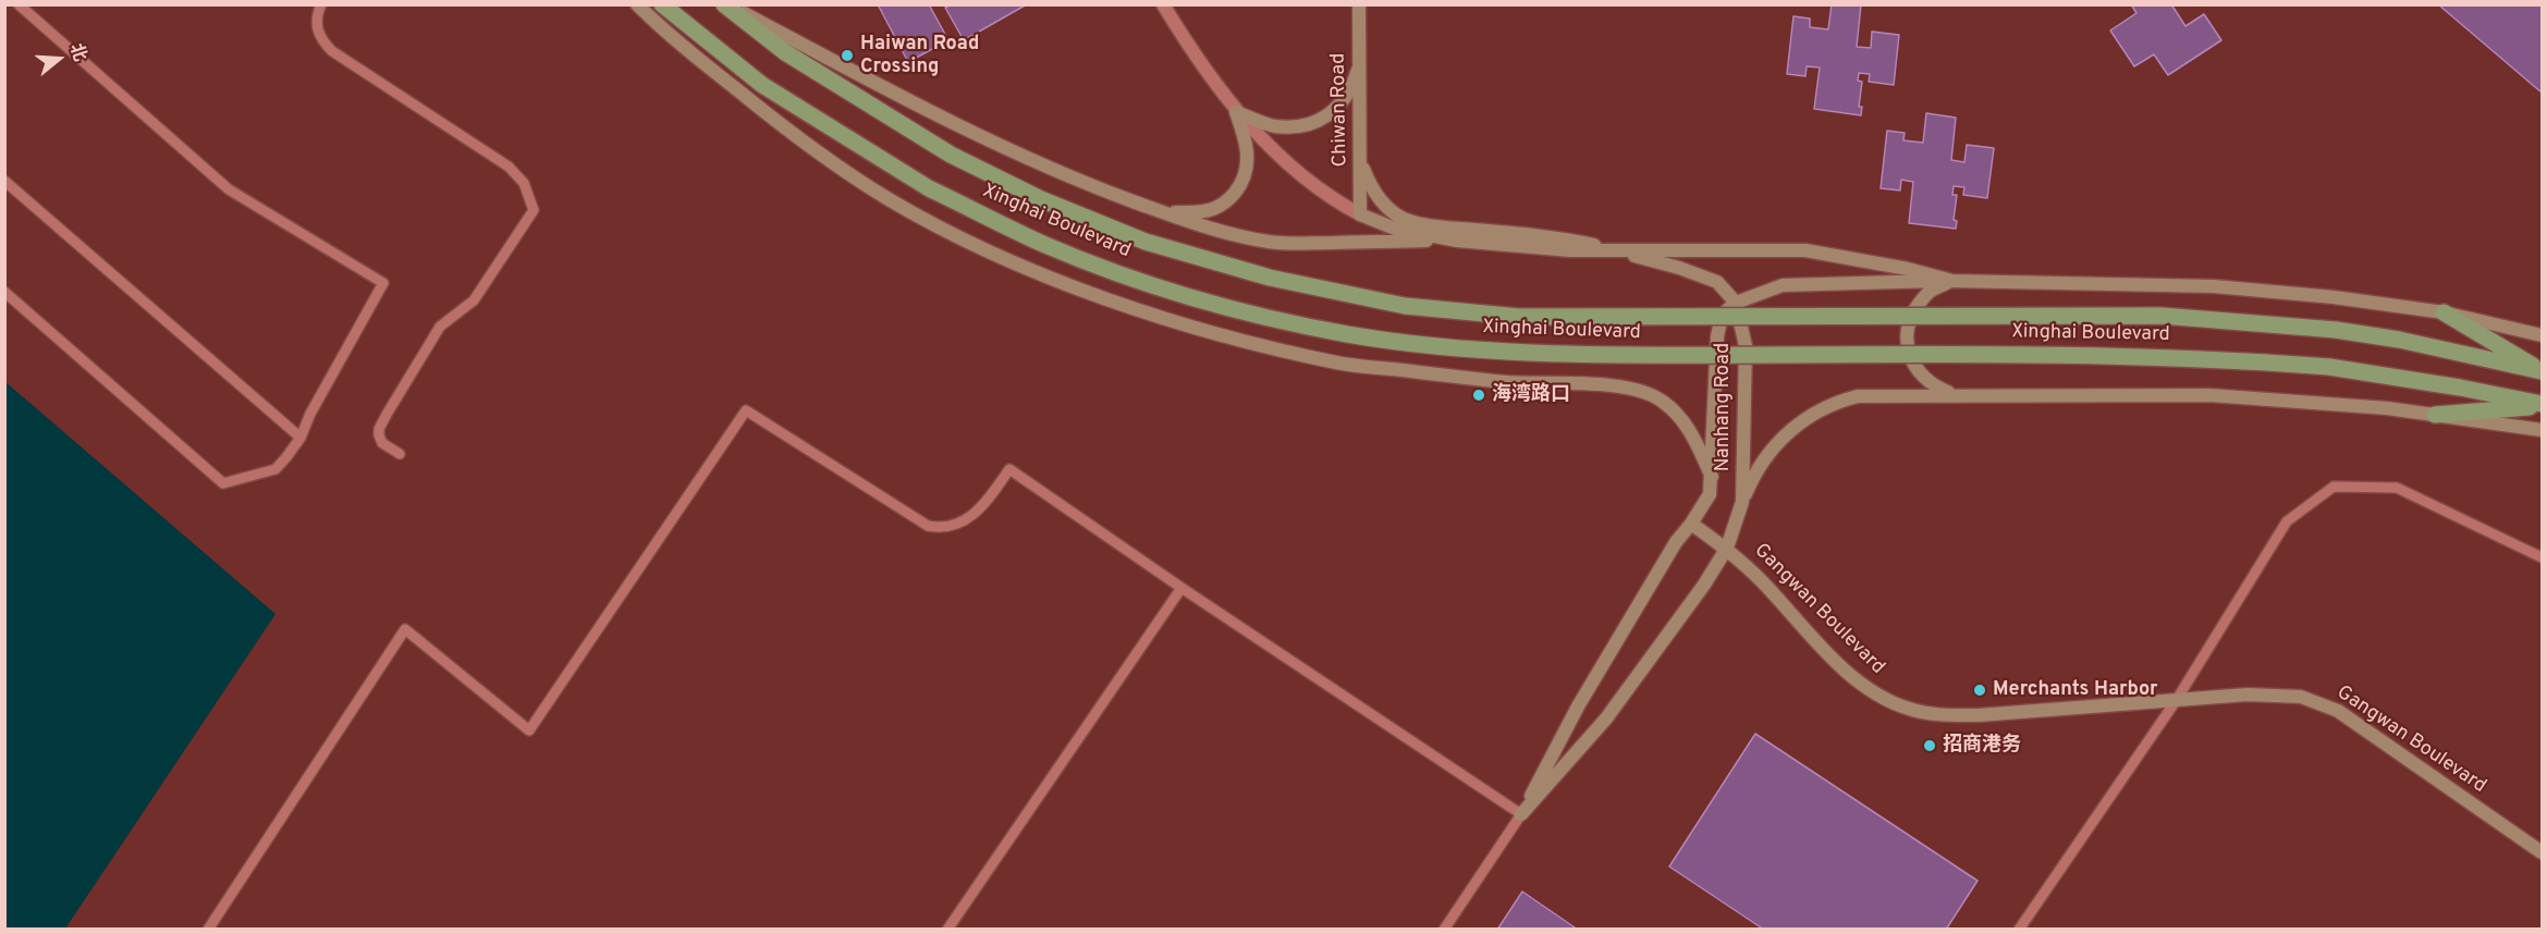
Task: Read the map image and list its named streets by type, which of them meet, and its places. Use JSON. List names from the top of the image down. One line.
{"streets":{"main road":["Xinghai Boulevard"],"street":["Chiwan Road","Nanhang Road","Gangwan Boulevard"]},"crossings":[["Chiwan Road","Xinghai Boulevard"],["Nanhang Road","Gangwan Boulevard"]],"places":["Haiwan Road Crossing","海湾路口","Merchants Harbor","招商港务"],"north":"right"}
